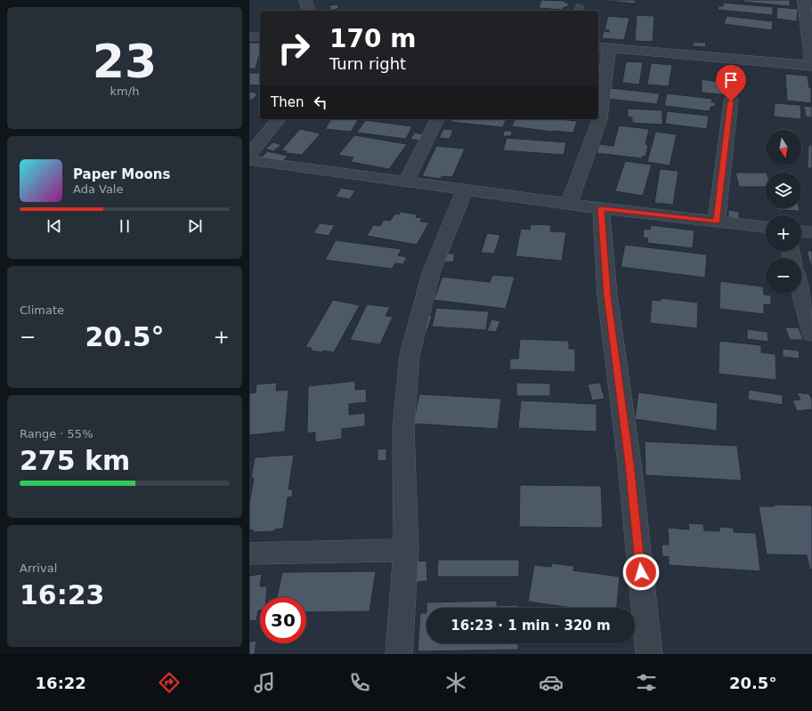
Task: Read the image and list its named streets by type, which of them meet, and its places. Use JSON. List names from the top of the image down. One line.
{"north":"bottom","page":{"tile":[["23","km/h"],"Climate",["Range · 55%","275 km"],["Arrival","16:23"]],"turn":["170 m","Turn right"],"then":"Then","map_buttons":["+","−"],"song":["Paper Moons","Ada Vale"],"heat":["−","20.5°","+"],"limit":"30","trip":"16:23 · 1 min · 320 m","tabs":["16:22","20.5°"]}}
